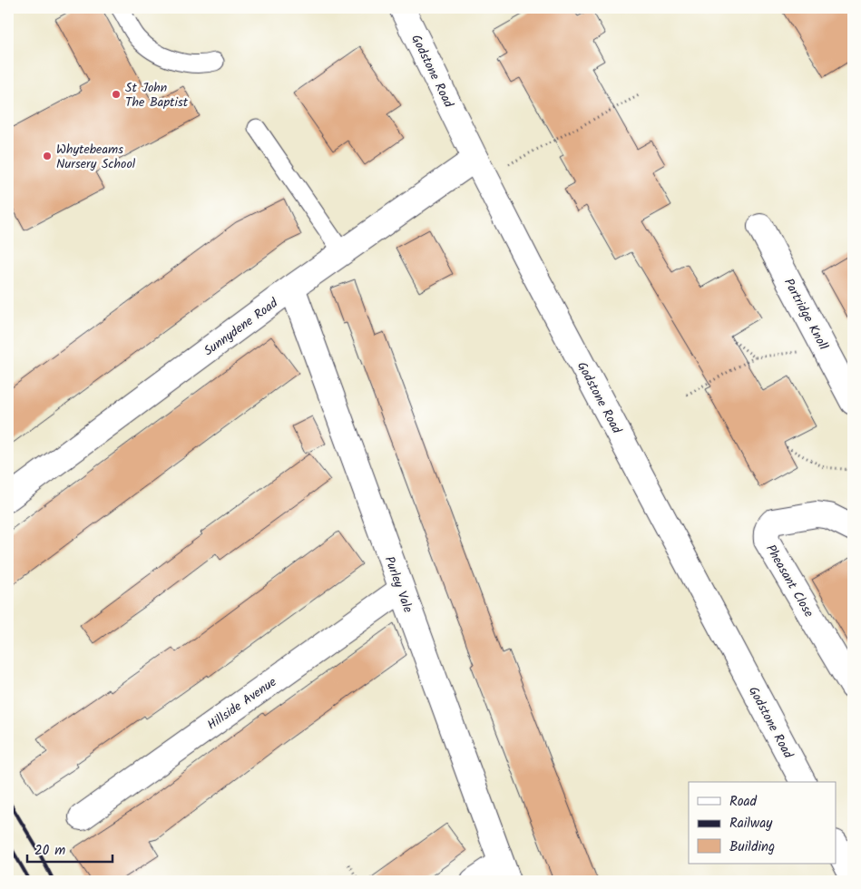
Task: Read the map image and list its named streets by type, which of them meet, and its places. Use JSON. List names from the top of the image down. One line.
{"streets":{"main road":["Godstone Road","Partridge Knoll","Sunnydene Road","Pheasant Close","Purley Vale","Hillside Avenue"]},"crossings":[["Godstone Road","Sunnydene Road"],["Sunnydene Road","Purley Vale"],["Purley Vale","Hillside Avenue"]],"places":["St John The Baptist","Whytebeams Nursery School"],"legend":["Road","Railway","Building"],"scale_bar":"20 m"}
